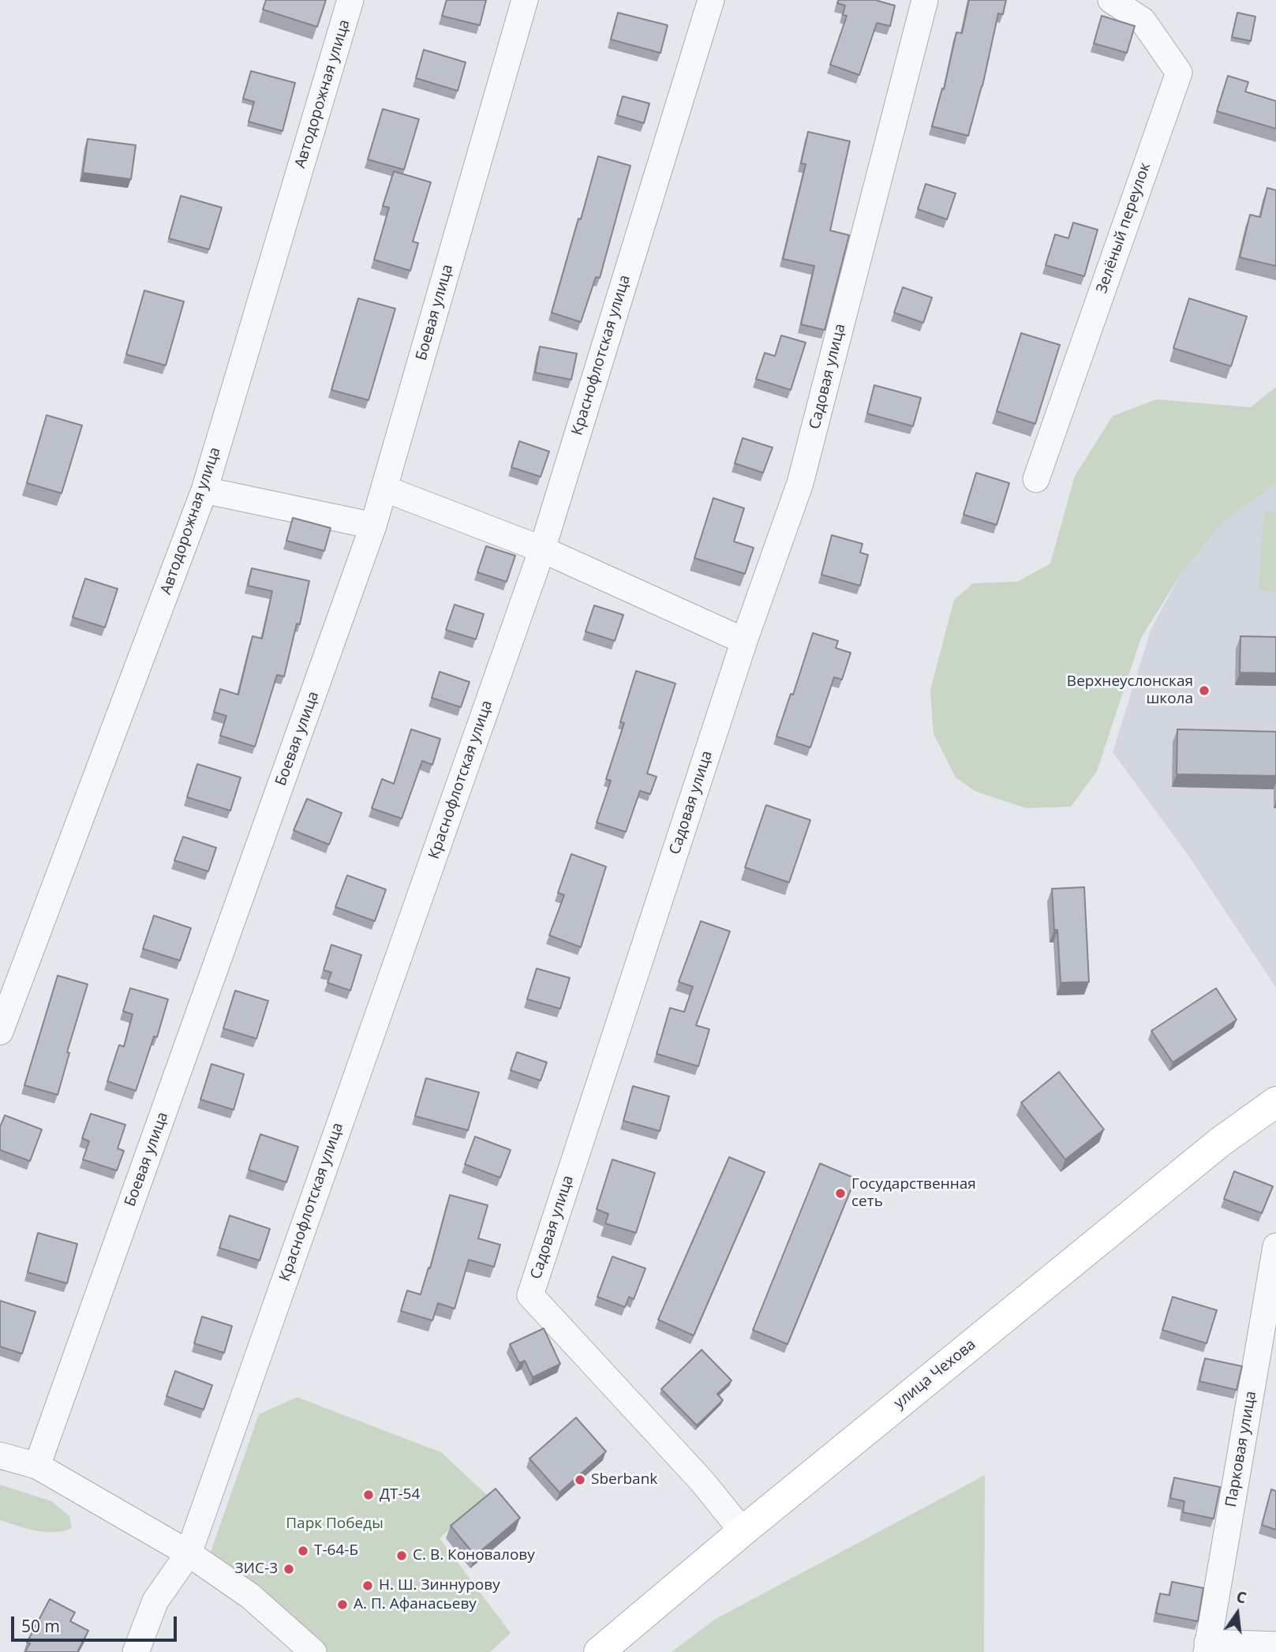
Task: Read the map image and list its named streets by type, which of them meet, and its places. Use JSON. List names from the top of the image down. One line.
{"streets":{"street":["Автодорожная улица","Зелёный переулок","Боевая улица","Краснофлотская улица","Садовая улица","улица Чехова","Парковая улица"]},"crossings":[["Садовая улица","улица Чехова"]],"parks":["Парк Победы"],"places":["Верхнеуслонская школа","Государственная сеть","Sberbank","ДТ-54","Т-64-Б","С. В. Коновалову","ЗИС-3","Н. Ш. Зиннурову","А. П. Афанасьеву"],"scale_bar":"50 m","north":"top"}
